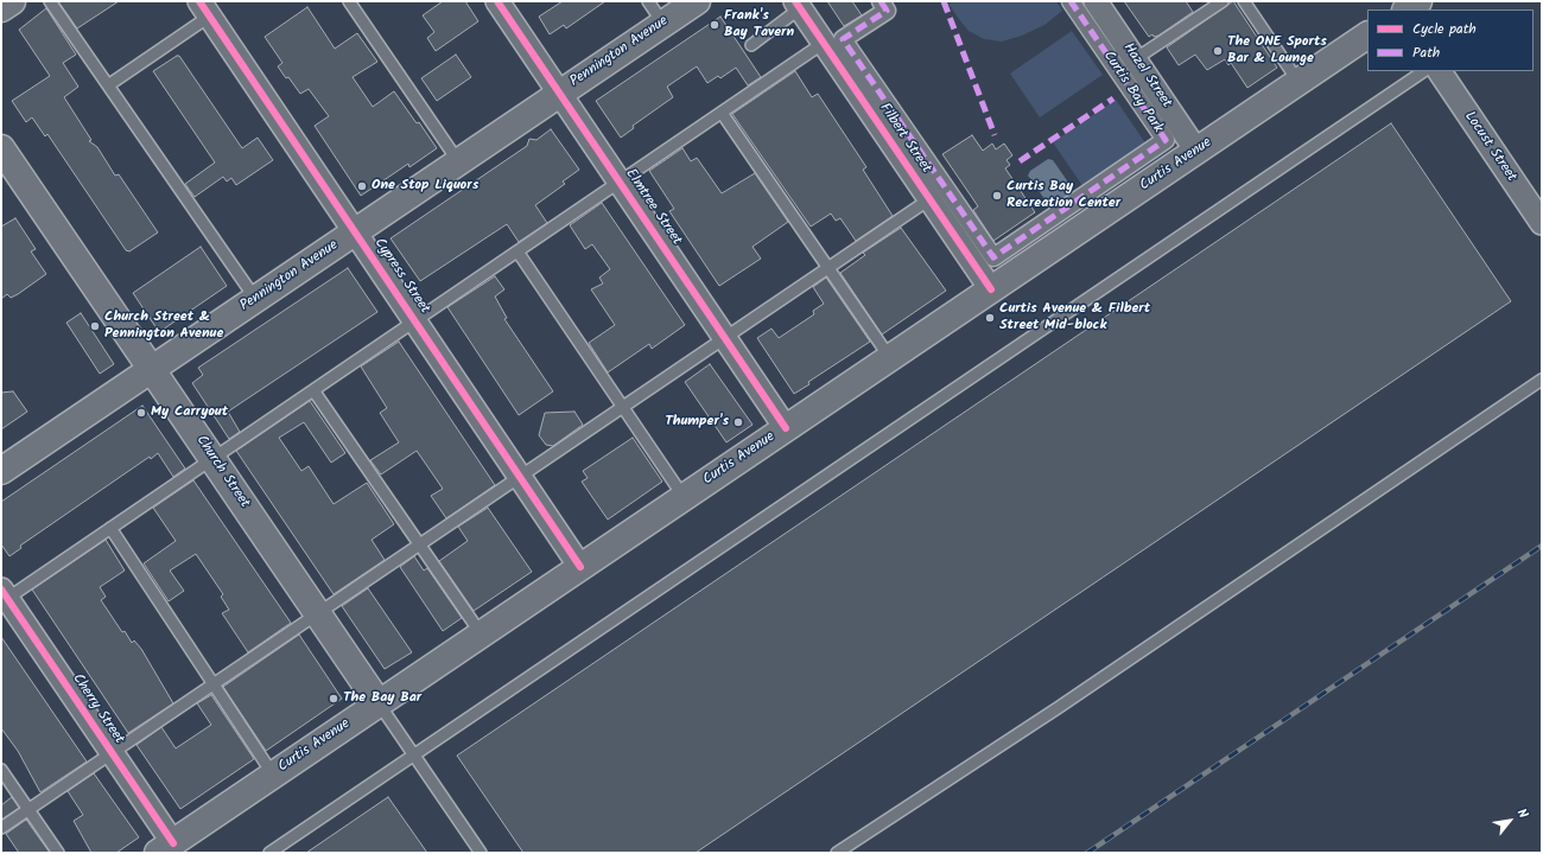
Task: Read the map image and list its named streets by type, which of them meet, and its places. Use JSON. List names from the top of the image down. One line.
{"streets":{"main road":["Pennington Avenue","Curtis Avenue","Church Street"],"street":["Hazel Street","Curtis Bay Park","Filbert Street","Locust Street","Elmtree Street","Cypress Street","Cherry Street"]},"crossings":[["Pennington Avenue","Elmtree Street"],["Pennington Avenue","Cypress Street"],["Pennington Avenue","Church Street"],["Hazel Street","Curtis Avenue"],["Filbert Street","Curtis Avenue"],["Curtis Avenue","Elmtree Street"],["Curtis Avenue","Cypress Street"],["Curtis Avenue","Church Street"],["Curtis Avenue","Cherry Street"]],"places":["Frank's Bay Tavern","The ONE Sports Bar & Lounge","One Stop Liquors","Curtis Bay Recreation Center","Curtis Avenue & Filbert Street Mid-block","Church Street & Pennington Avenue","My Carryout","Thumper's","The Bay Bar"],"legend":["Cycle path","Path"],"north":"top right"}
